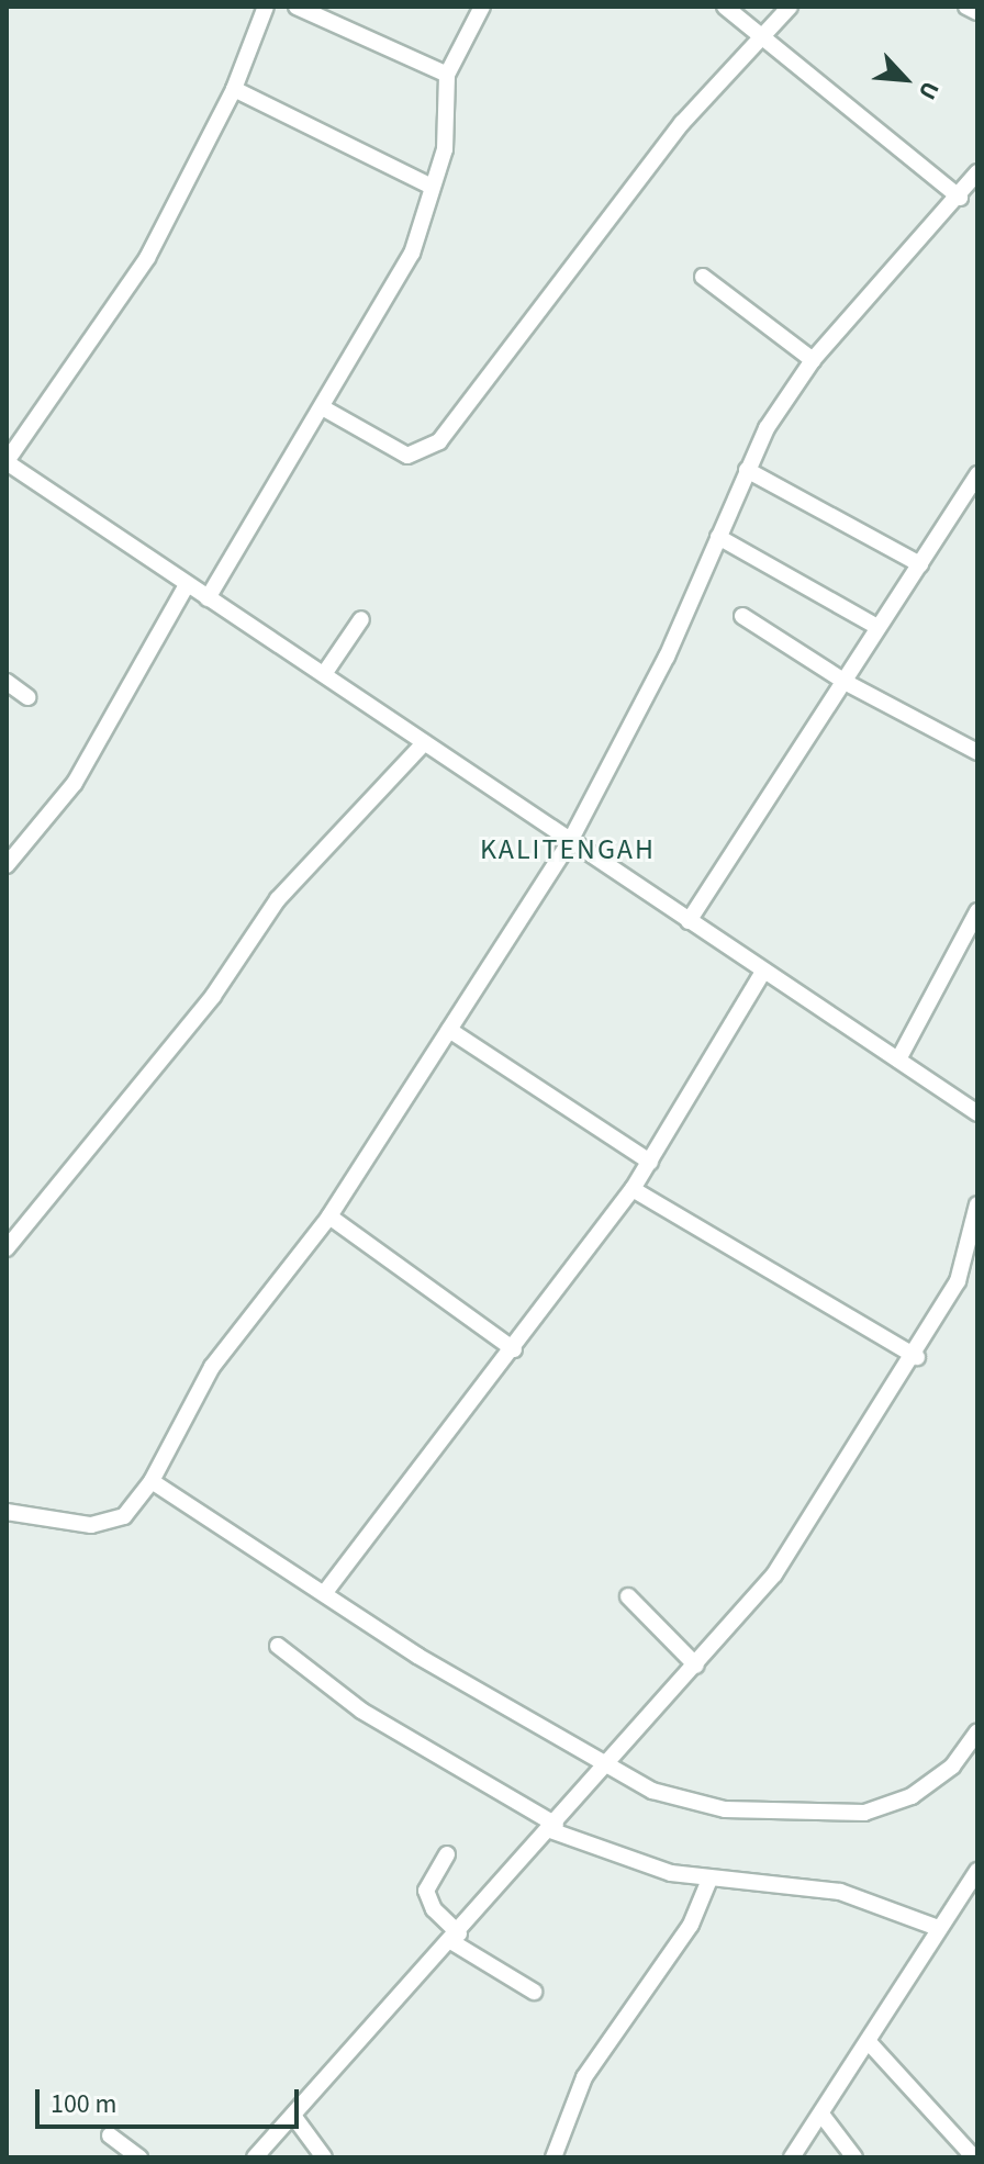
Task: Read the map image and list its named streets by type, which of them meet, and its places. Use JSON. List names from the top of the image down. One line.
{"districts":["KALITENGAH"],"scale_bar":"100 m","north":"bottom right"}
